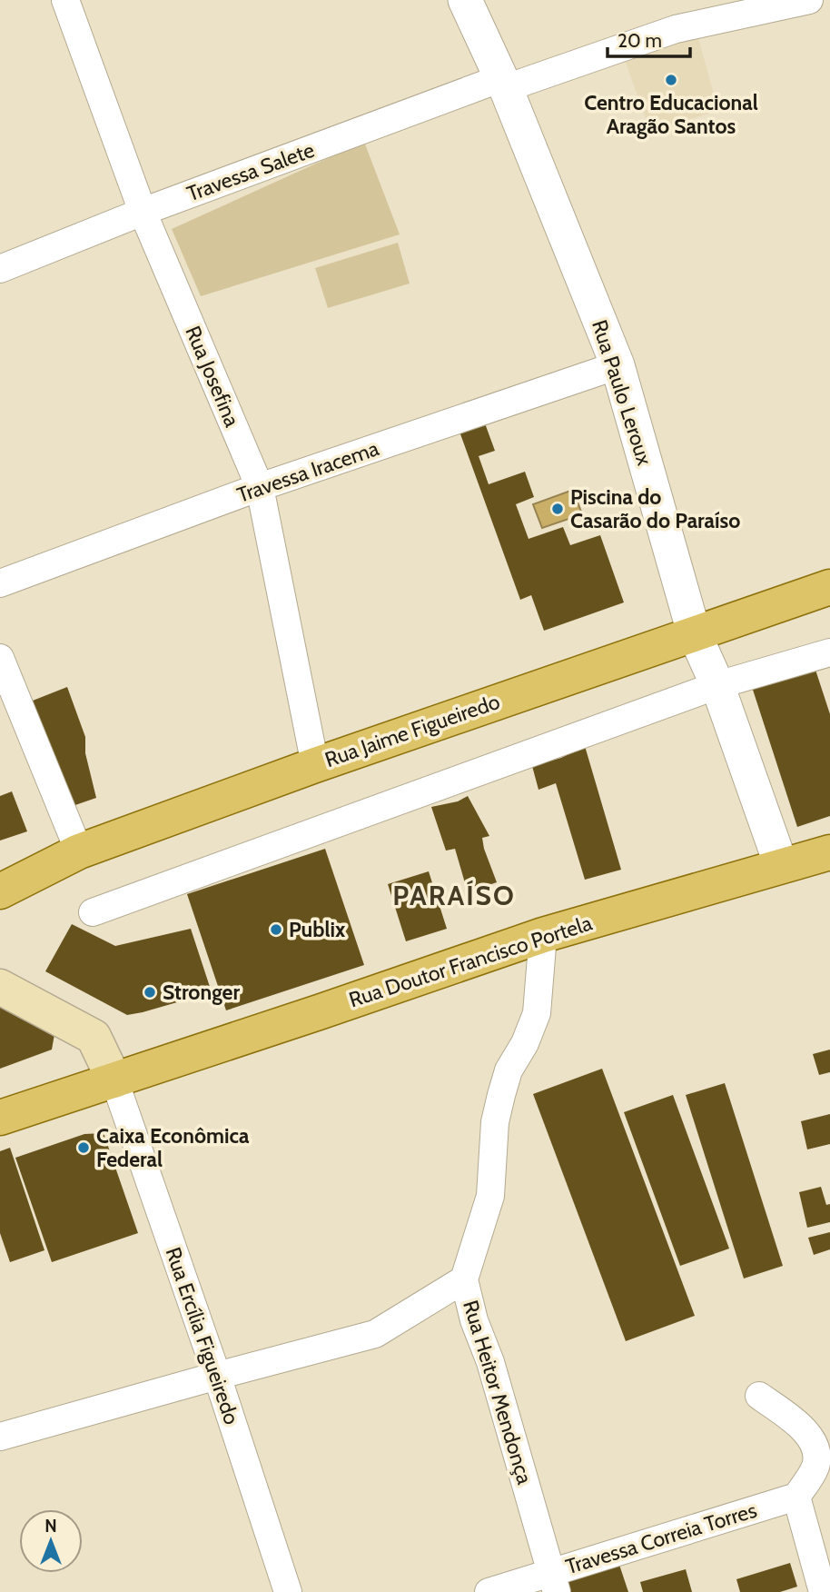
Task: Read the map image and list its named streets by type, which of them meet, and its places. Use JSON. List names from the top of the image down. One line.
{"streets":{"main road":["Rua Jaime Figueiredo","Rua Doutor Francisco Portela"],"street":["Travessa Salete","Rua Josefina","Rua Paulo Leroux","Travessa Iracema","Rua Ercília Figueiredo","Rua Heitor Mendonça","Travessa Correia Torres"]},"crossings":[["Travessa Salete","Rua Josefina"],["Travessa Salete","Rua Paulo Leroux"],["Rua Josefina","Travessa Iracema"],["Rua Josefina","Rua Jaime Figueiredo"],["Rua Paulo Leroux","Travessa Iracema"],["Rua Paulo Leroux","Rua Jaime Figueiredo"],["Rua Paulo Leroux","Rua Doutor Francisco Portela"],["Rua Doutor Francisco Portela","Rua Ercília Figueiredo"],["Rua Doutor Francisco Portela","Rua Heitor Mendonça"],["Rua Heitor Mendonça","Travessa Correia Torres"]],"districts":["PARAÍSO"],"places":["Centro Educacional Aragão Santos","Piscina do Casarão do Paraíso","Publix","Stronger","Caixa Econômica Federal"],"scale_bar":"20 m","north":"top"}
